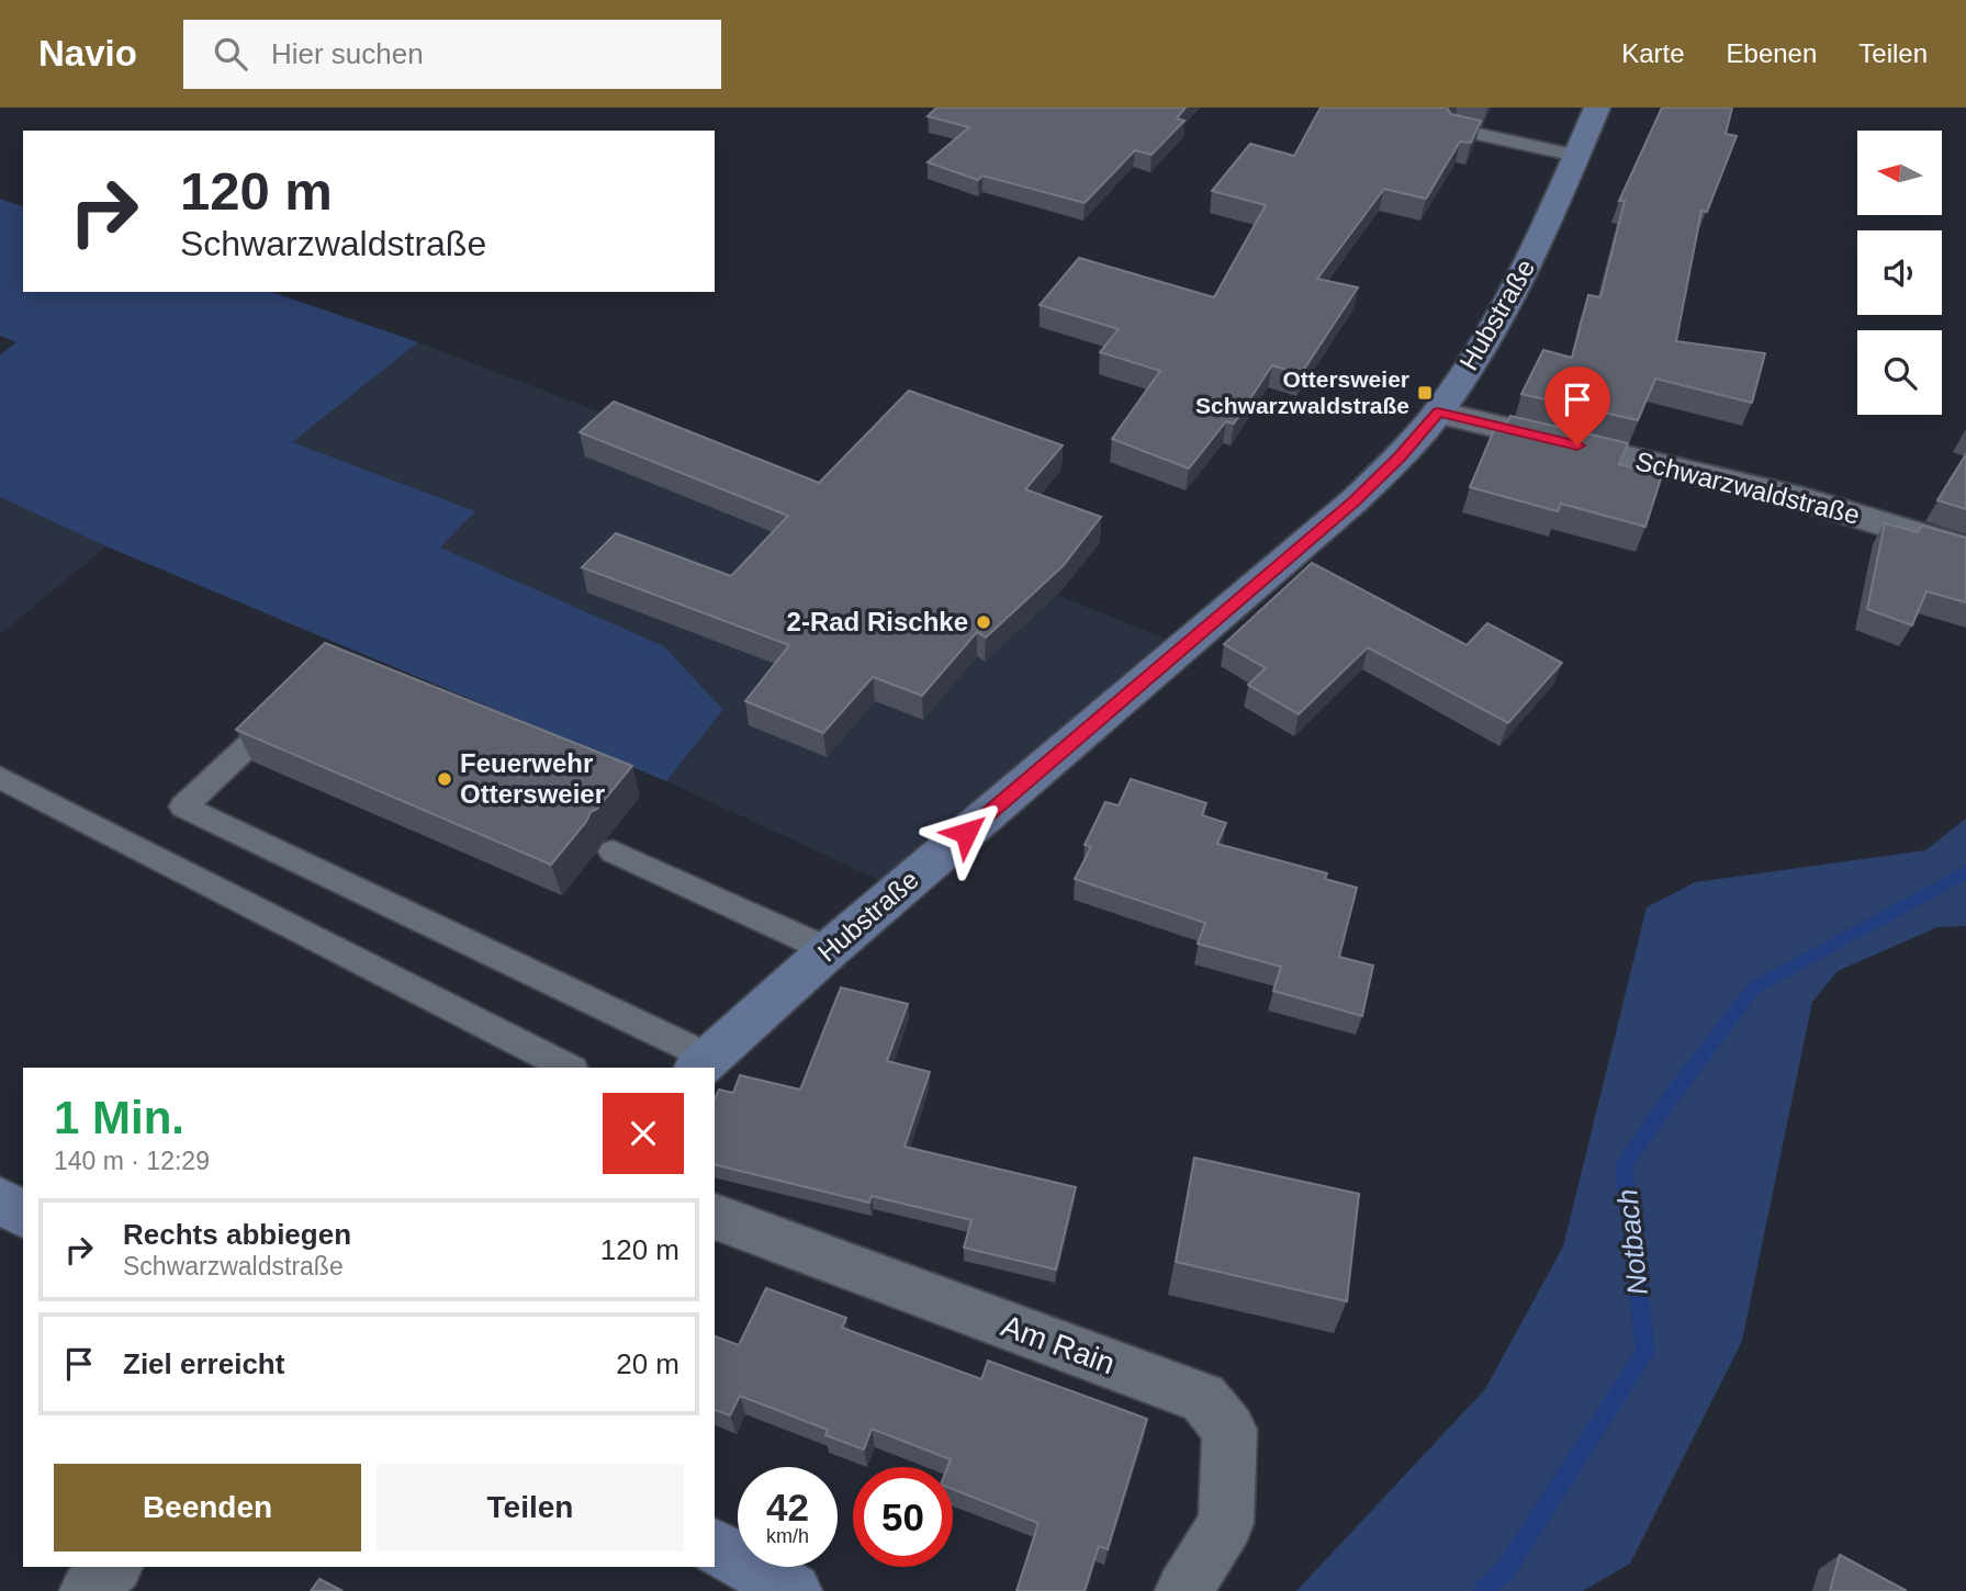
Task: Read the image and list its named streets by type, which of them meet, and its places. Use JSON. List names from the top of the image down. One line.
{"streets":{"main road":["Hubstraße"],"street":["Schwarzwaldstraße","Am Rain"]},"crossings":[["Hubstraße","Schwarzwaldstraße"]],"water":["Notbach"],"places":{"transit":["Ottersweier Schwarzwaldstraße"],"other":["2-Rad Rischke","Feuerwehr Ottersweier"]},"north":"left","page":{"header":"Navio","search":"Hier suchen","nav":["Karte","Ebenen","Teilen"],"turn":["120 m","Schwarzwaldstraße"],"heading":["1 Min.","140 m · 12:29"],"list":[{"name":"Rechts abbiegen","note":"Schwarzwaldstraße","value":"120 m"},{"name":"Ziel erreicht","value":"20 m"}],"buttons":["Beenden","Teilen"],"speed":"42 km/h","limit":"50"}}
